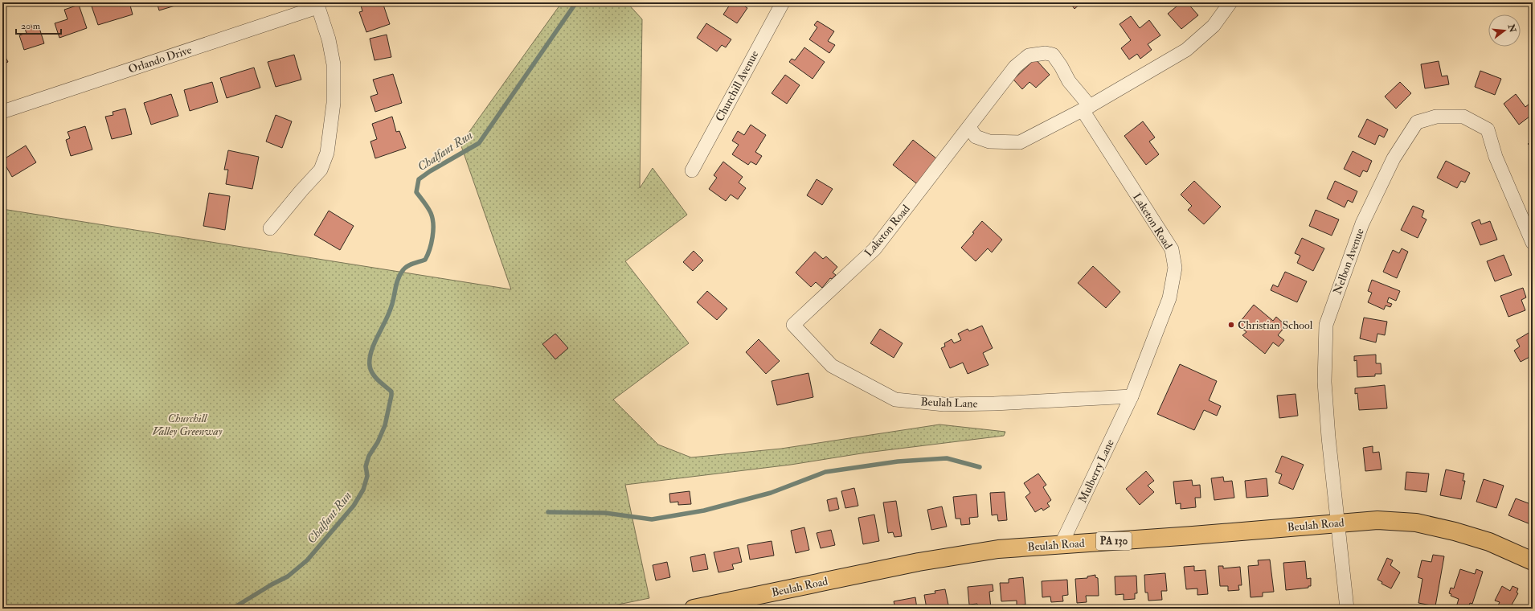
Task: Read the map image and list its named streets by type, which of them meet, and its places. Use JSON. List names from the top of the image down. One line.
{"streets":{"main road":["Beulah Road","PA 130"],"street":["Orlando Drive","Churchill Avenue","Laketon Road","Nelbon Avenue","Beulah Lane","Mulberry Lane"]},"crossings":[["Laketon Road","Beulah Lane"],["Laketon Road","Mulberry Lane"],["Nelbon Avenue","Beulah Road"],["Beulah Lane","Mulberry Lane"],["Mulberry Lane","Beulah Road"]],"water":["Chalfant Run"],"parks":["Churchill Valley Greenway"],"places":["Christian School"],"scale_bar":"20 m","north":"right"}
